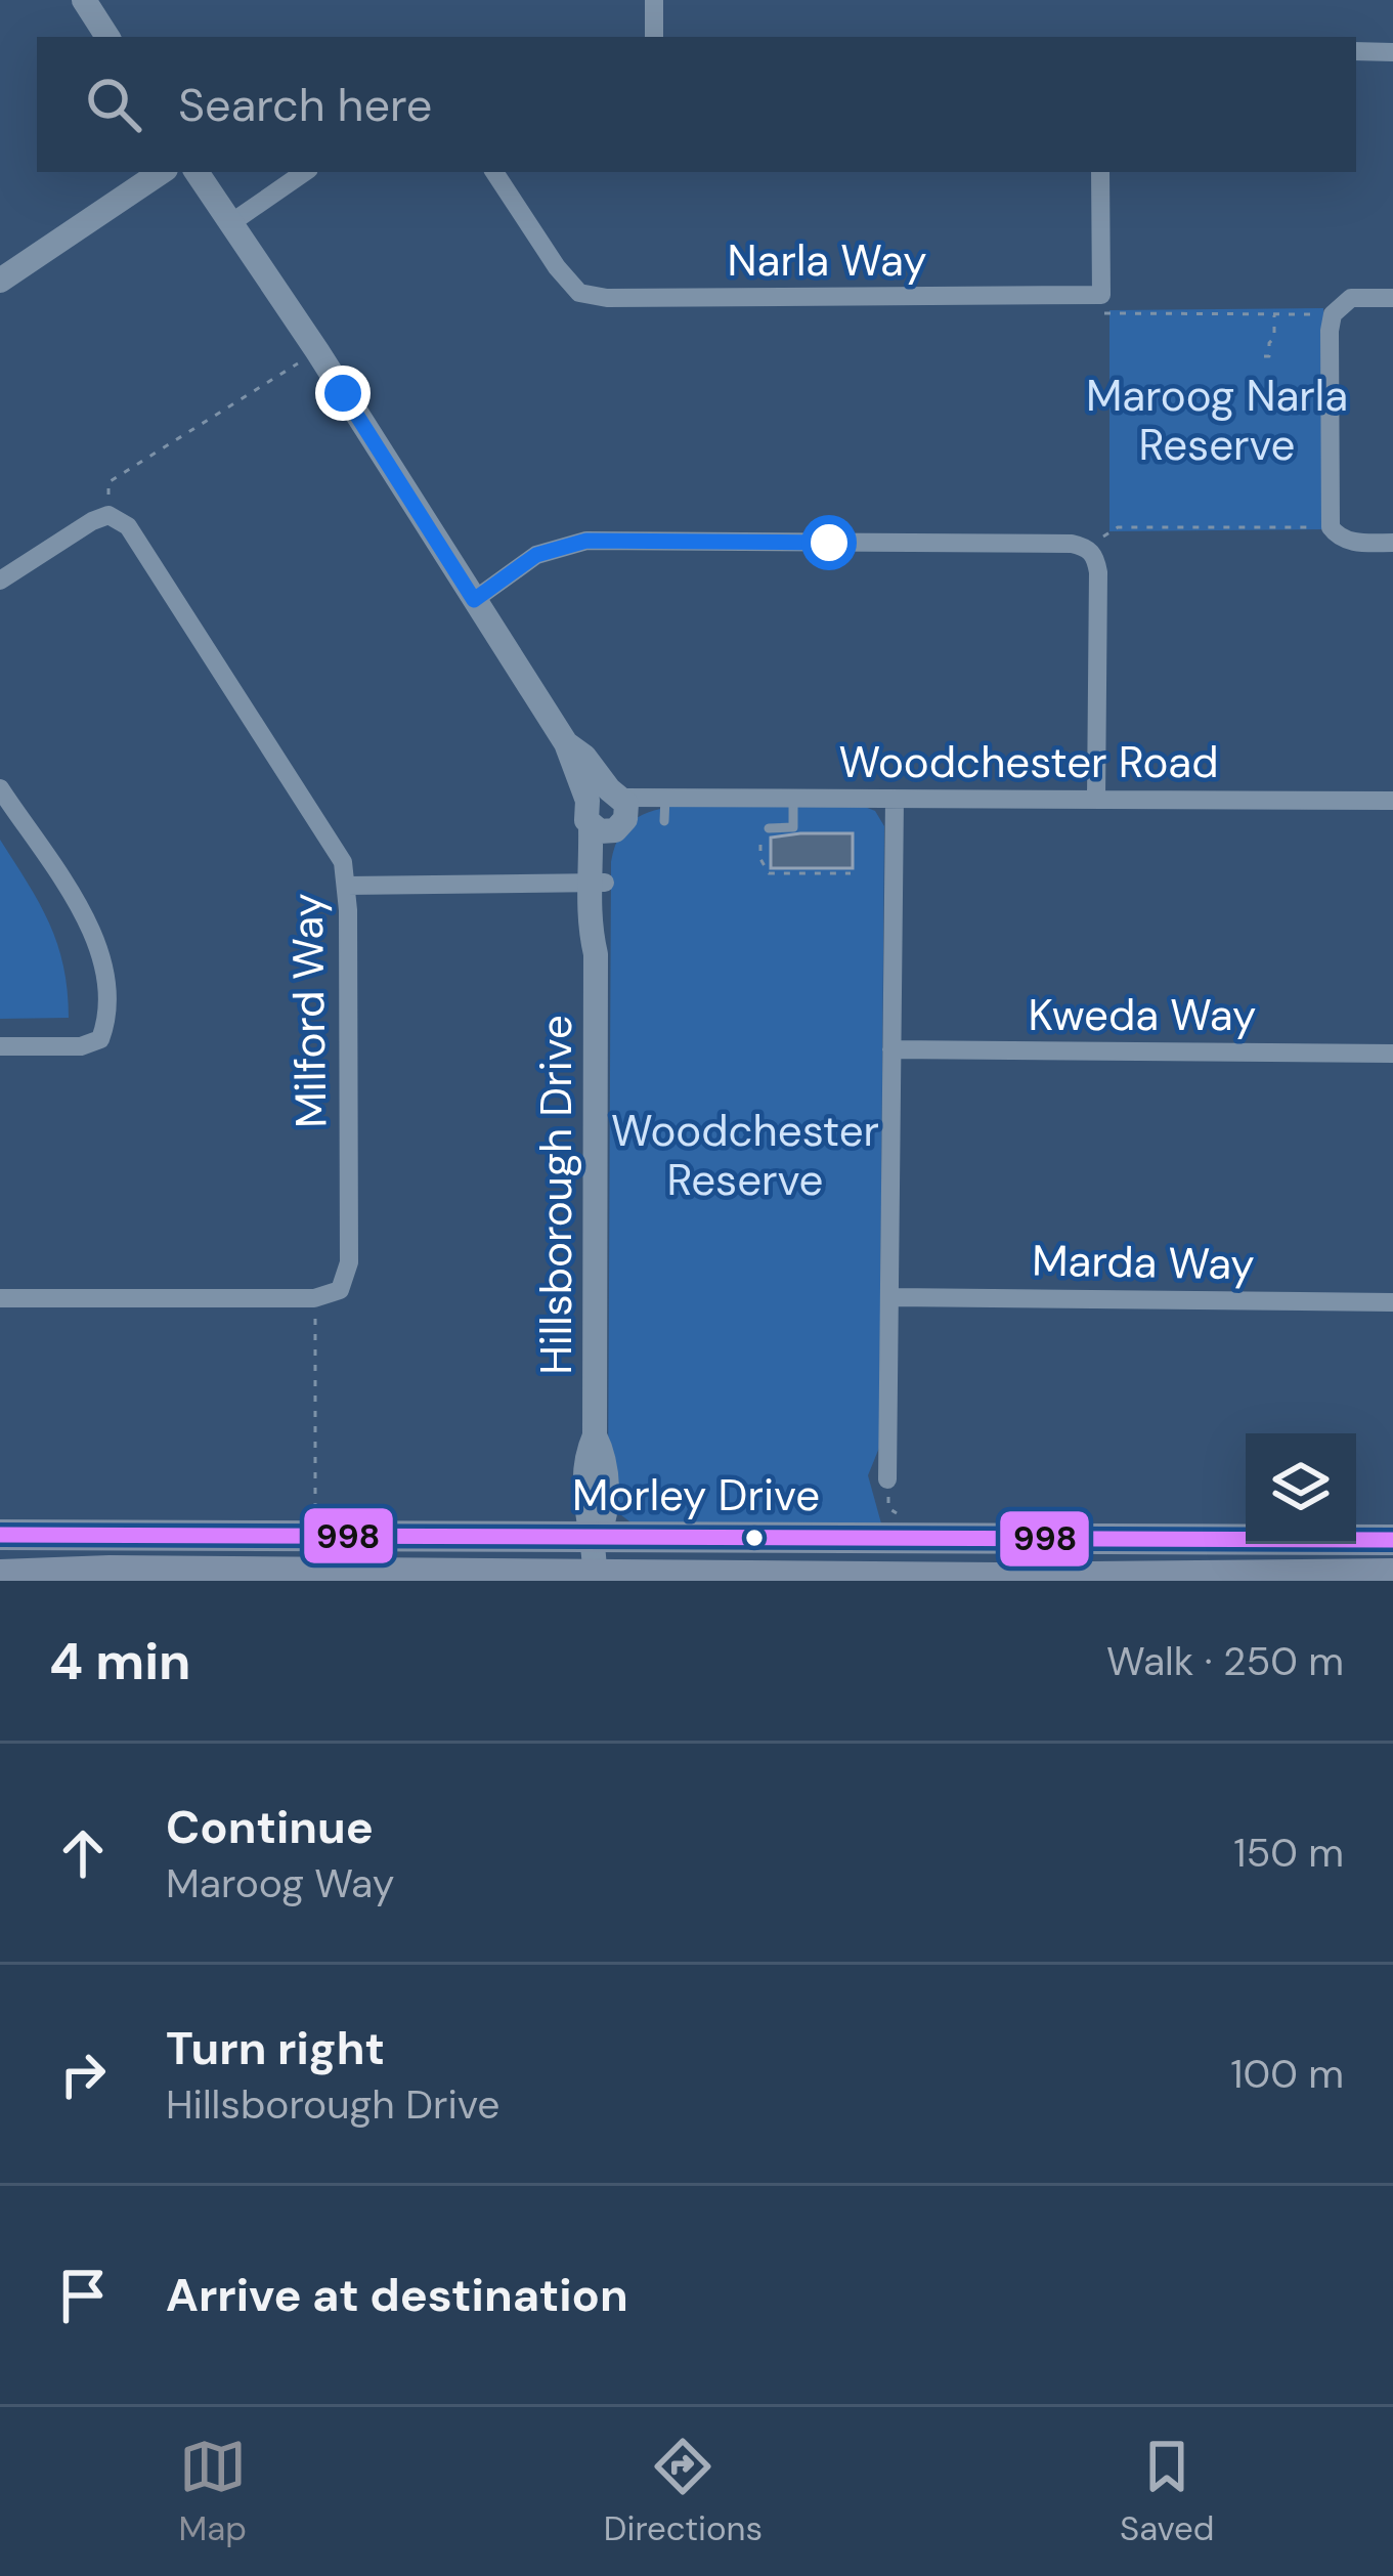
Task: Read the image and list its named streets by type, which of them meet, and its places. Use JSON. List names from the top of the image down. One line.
{"streets":{"highway":["Morley Drive"],"street":["Narla Way","Woodchester Road","Milford Way","Kweda Way","Hillsborough Drive","Marda Way"]},"crossings":[["Hillsborough Drive","Morley Drive"]],"parks":["Maroog Narla Reserve","Woodchester Reserve"],"lines":["transit line 998"],"page":{"search":"Search here","heading":["4 min","Walk · 250 m"],"list":[["Continue","Maroog Way","150 m"],["Turn right","Hillsborough Drive","100 m"],"Arrive at destination"],"nav":["Map","Directions","Saved"]}}
